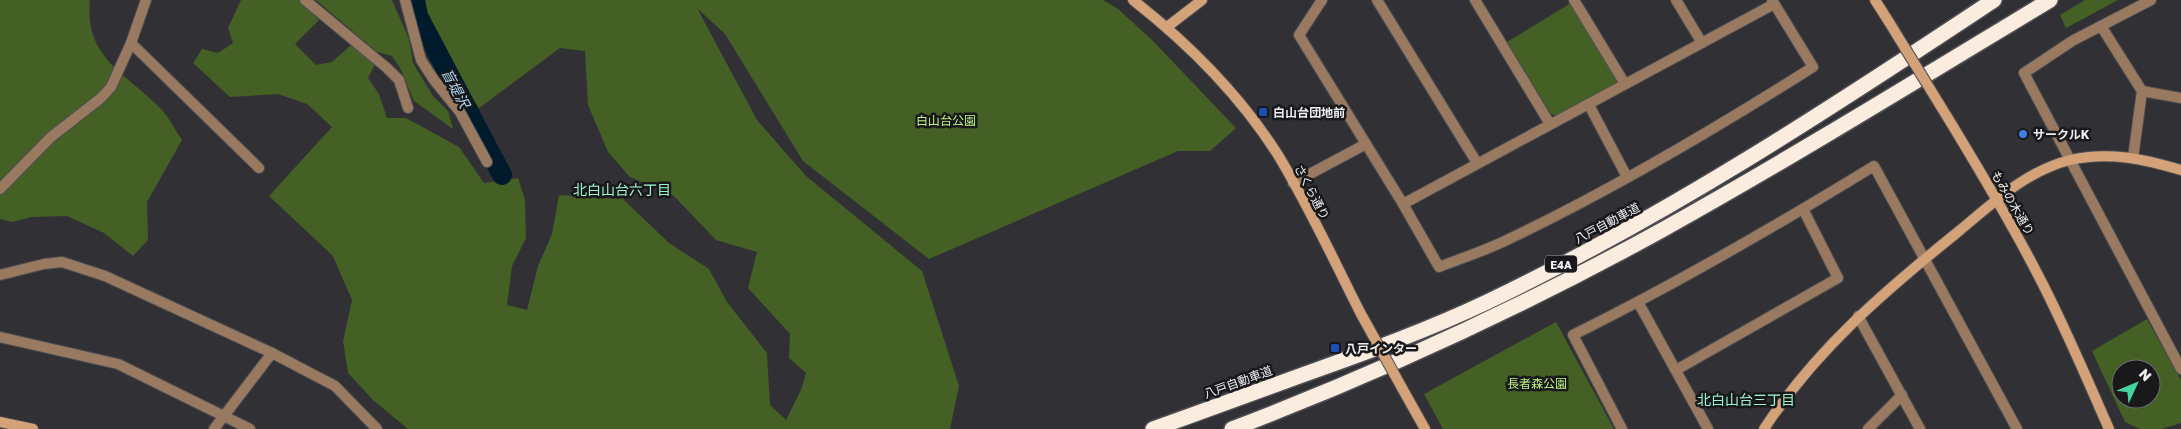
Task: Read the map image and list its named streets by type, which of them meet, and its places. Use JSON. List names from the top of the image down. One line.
{"streets":{"highway":["八戸自動車道","E4A"],"street":["さくら通り","もみの木通り"]},"districts":["北白山台六丁目","北白山台三丁目"],"water":["盲堤沢"],"parks":["白山台公園","長者森公園"],"places":{"transit":["白山台団地前","八戸インター"],"other":["サークルK"]},"north":"top right"}
